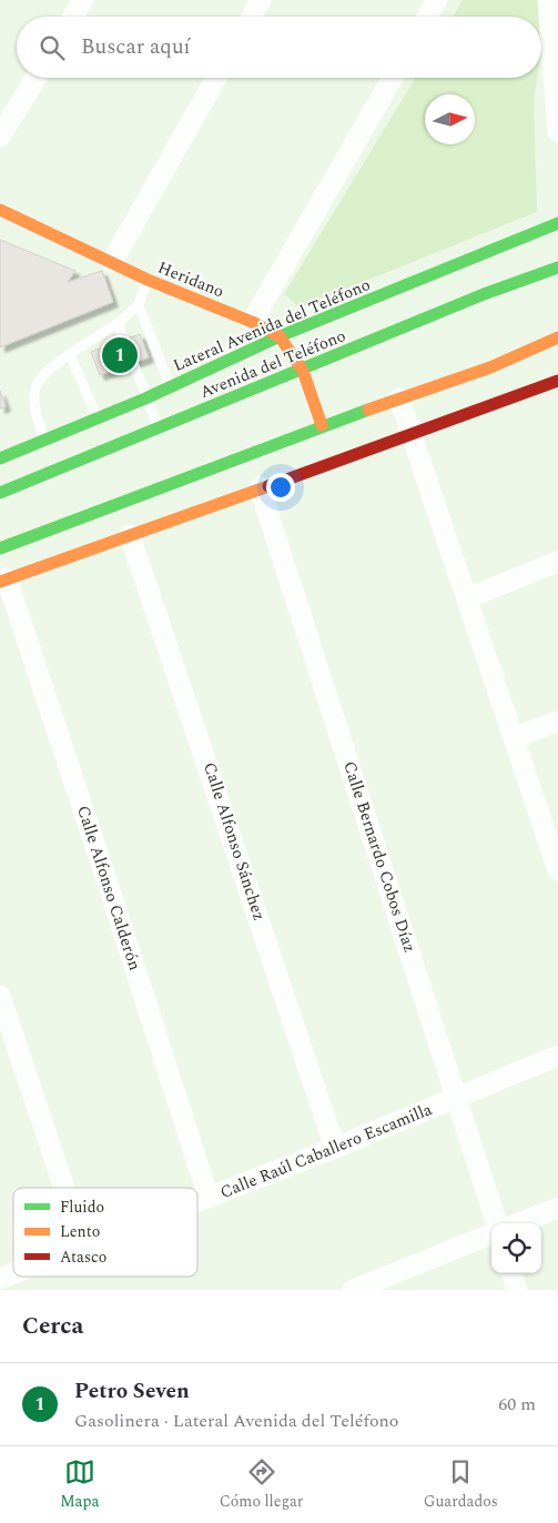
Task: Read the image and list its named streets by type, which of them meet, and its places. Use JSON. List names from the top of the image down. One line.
{"streets":{"street":["Heridano","Lateral Avenida del Teléfono","Avenida del Teléfono","Calle Alfonso Sánchez","Calle Bernardo Cobos Díaz","Calle Alfonso Calderón","Calle Raúl Caballero Escamilla"]},"crossings":[["Heridano","Lateral Avenida del Teléfono"],["Heridano","Avenida del Teléfono"],["Calle Alfonso Sánchez","Calle Raúl Caballero Escamilla"],["Calle Bernardo Cobos Díaz","Calle Raúl Caballero Escamilla"],["Calle Alfonso Calderón","Calle Raúl Caballero Escamilla"]],"legend":["Fluido","Lento","Atasco"],"north":"right","page":{"search":"Buscar aquí","pins":"1","heading":"Cerca","list":[{"mark":"1","name":"Petro Seven","note":"Gasolinera · Lateral Avenida del Teléfono","value":"60 m"}],"nav":["Mapa","Cómo llegar","Guardados"]}}
